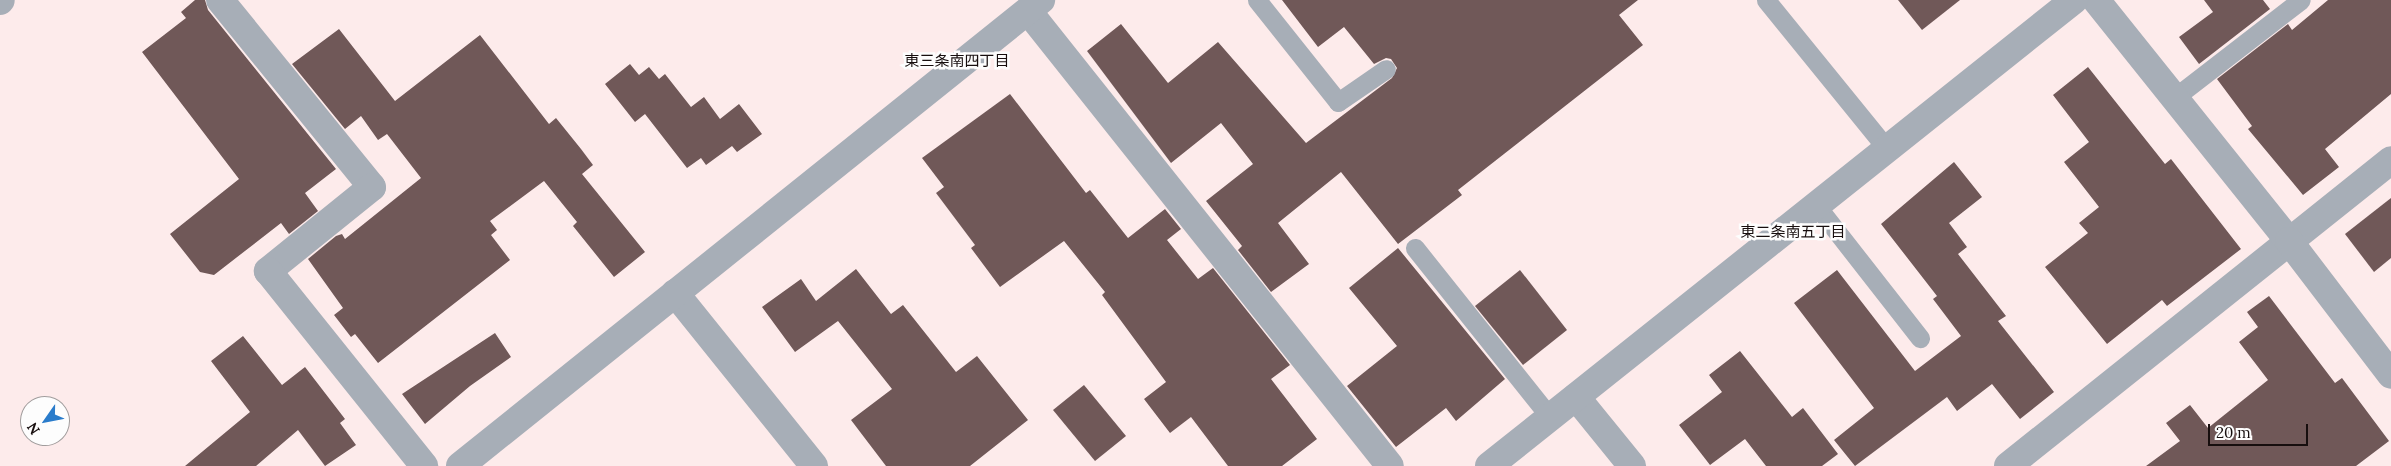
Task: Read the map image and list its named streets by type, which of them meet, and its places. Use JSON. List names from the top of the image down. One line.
{"districts":["東三条南四丁目","東二条南五丁目"],"scale_bar":"20 m","north":"bottom left"}
